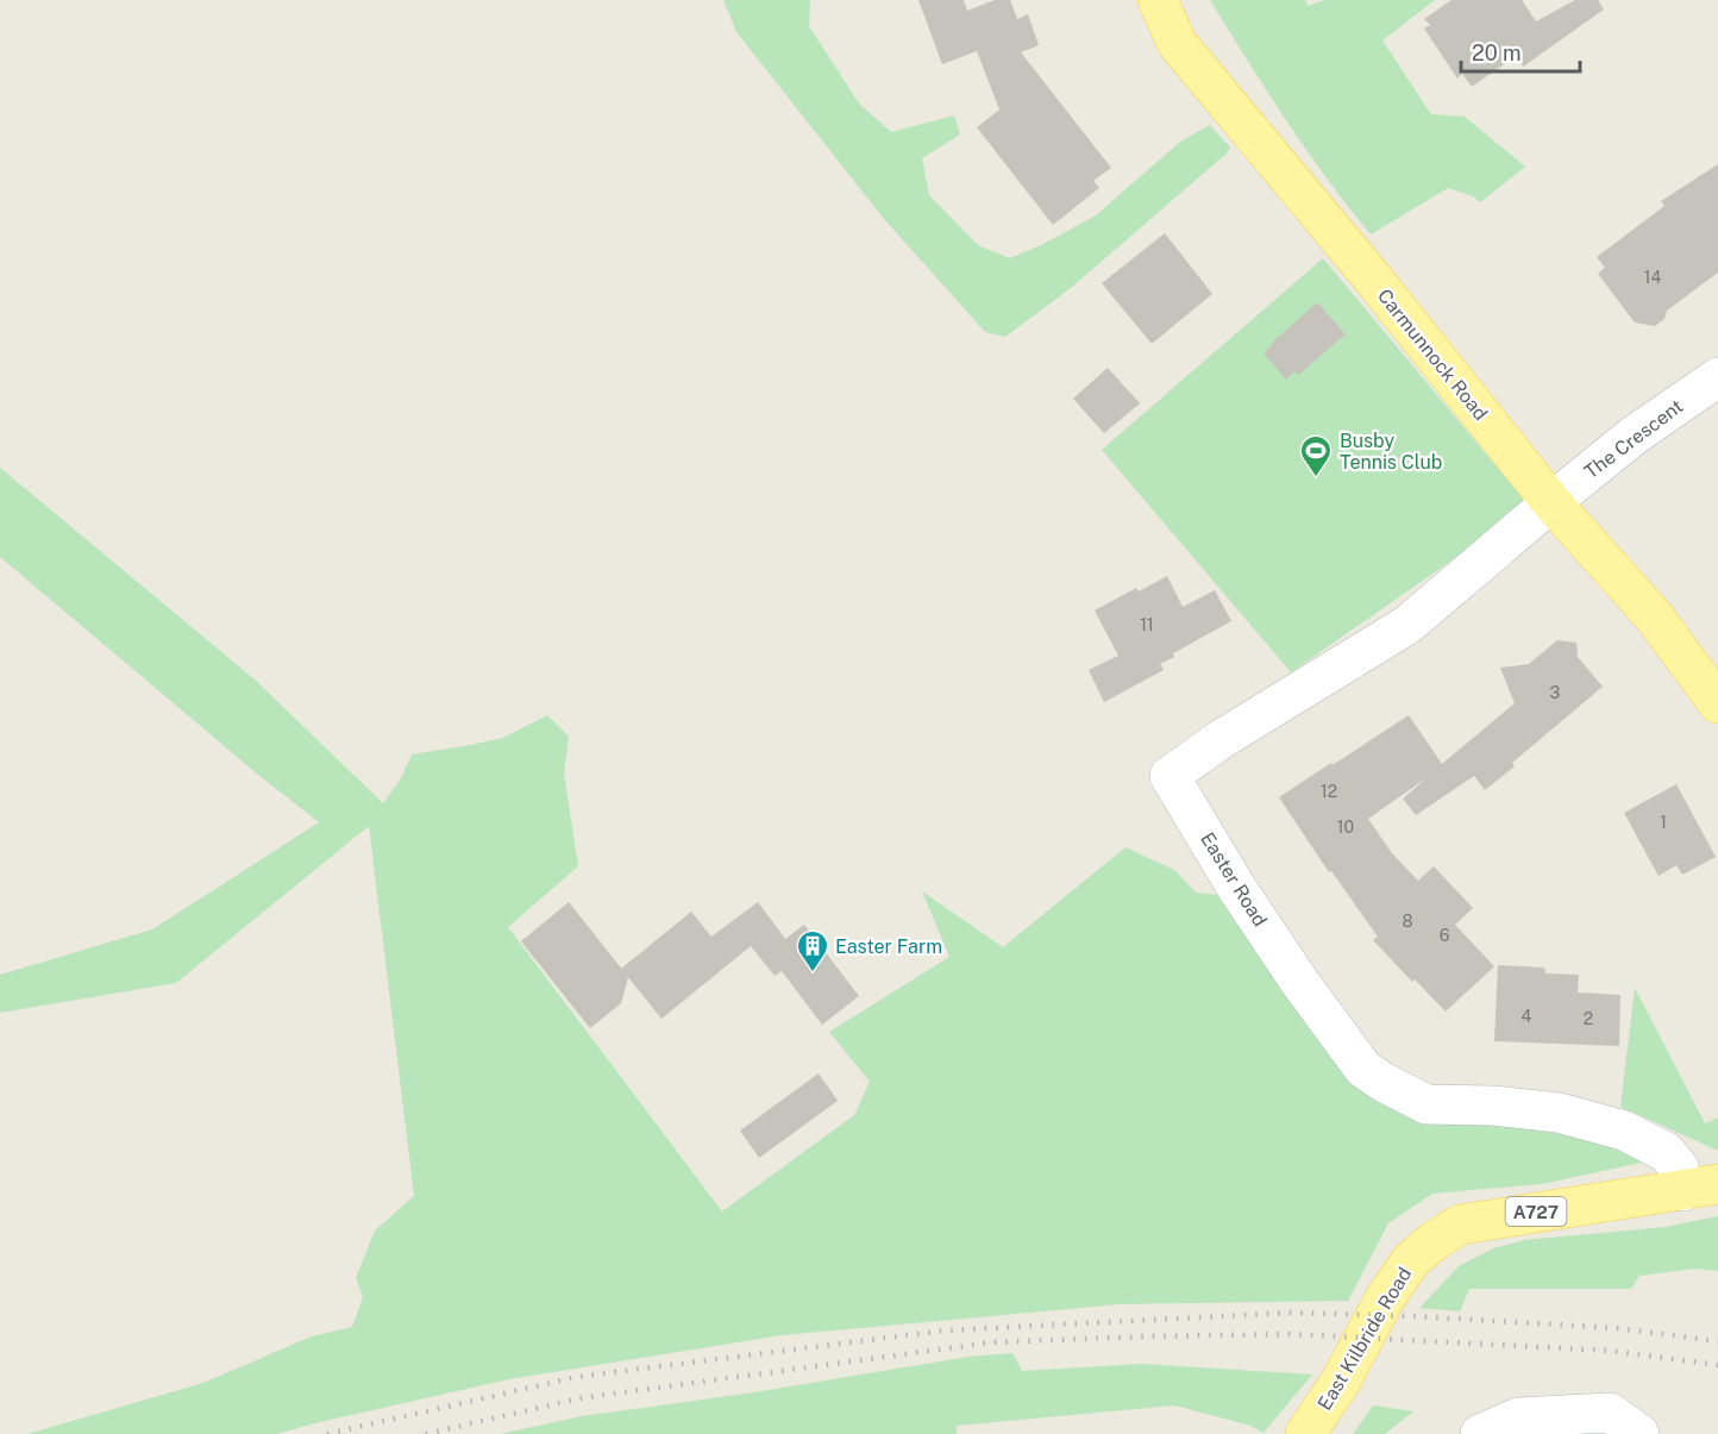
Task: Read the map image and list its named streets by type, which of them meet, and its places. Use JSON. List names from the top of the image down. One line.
{"streets":{"main road":["Carmunnock Road","A727","East Kilbride Road"],"street":["The Crescent","Easter Road"]},"crossings":[["Carmunnock Road","The Crescent"],["Carmunnock Road","Easter Road"],["The Crescent","Easter Road"],["Easter Road","East Kilbride Road"]],"places":{"sports":["Busby Tennis Club"],"building":["Easter Farm"]},"house_numbers":["14","11","3","12","1","10","8","6","4","2"],"scale_bar":"20 m"}
